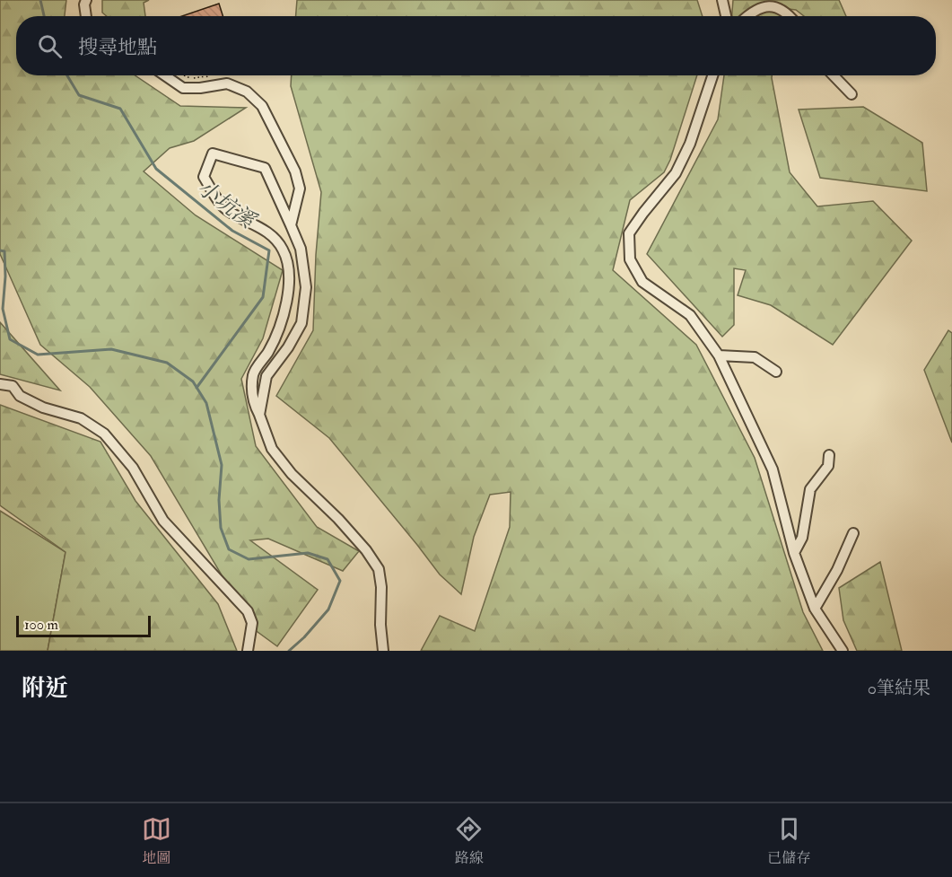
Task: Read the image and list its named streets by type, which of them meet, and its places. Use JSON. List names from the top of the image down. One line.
{"water":["小坑溪"],"scale_bar":"100 m","page":{"search":"搜尋地點","scale":"100 m","heading":["附近","0筆結果"],"nav":["地圖","路線","已儲存"]}}
